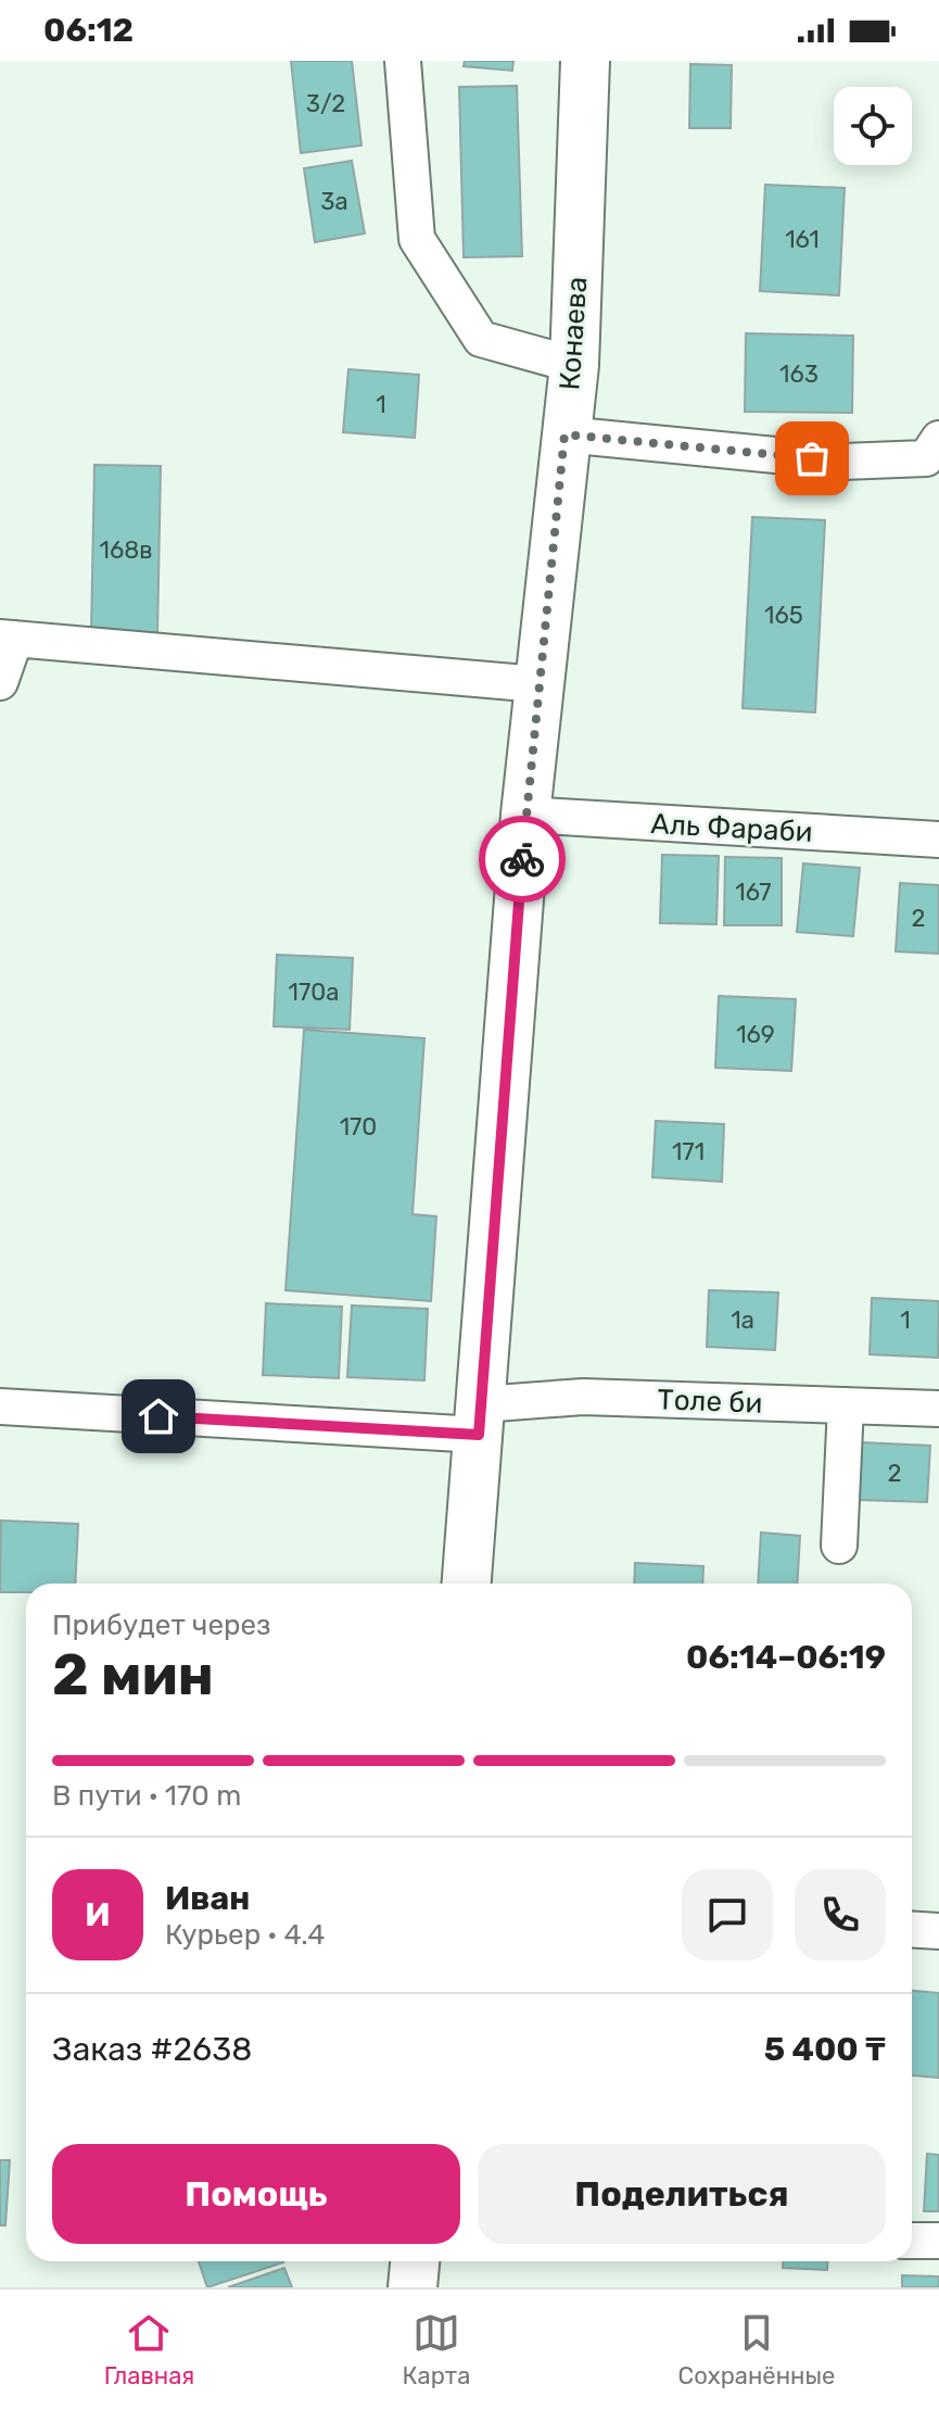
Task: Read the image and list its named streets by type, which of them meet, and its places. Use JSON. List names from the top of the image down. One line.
{"streets":{"main road":["Конаева"],"street":["Аль Фараби","Толе би"]},"crossings":[["Конаева","Аль Фараби"],["Конаева","Толе би"]],"house_numbers":["3/2","3а","161","163","1","168в","165","167","2","170а","169","170","171","1а","1","2"],"page":{"status":"06:12","heading":["2 мин","Прибудет через","06:14–06:19"],"panel":["Иван","Курьер · 4.4","Заказ #2638","5 400 ₸"],"bar":"В пути · 170 m","round":"И","buttons":["Помощь","Поделиться"],"tabs":["Главная","Карта","Сохранённые"]}}
